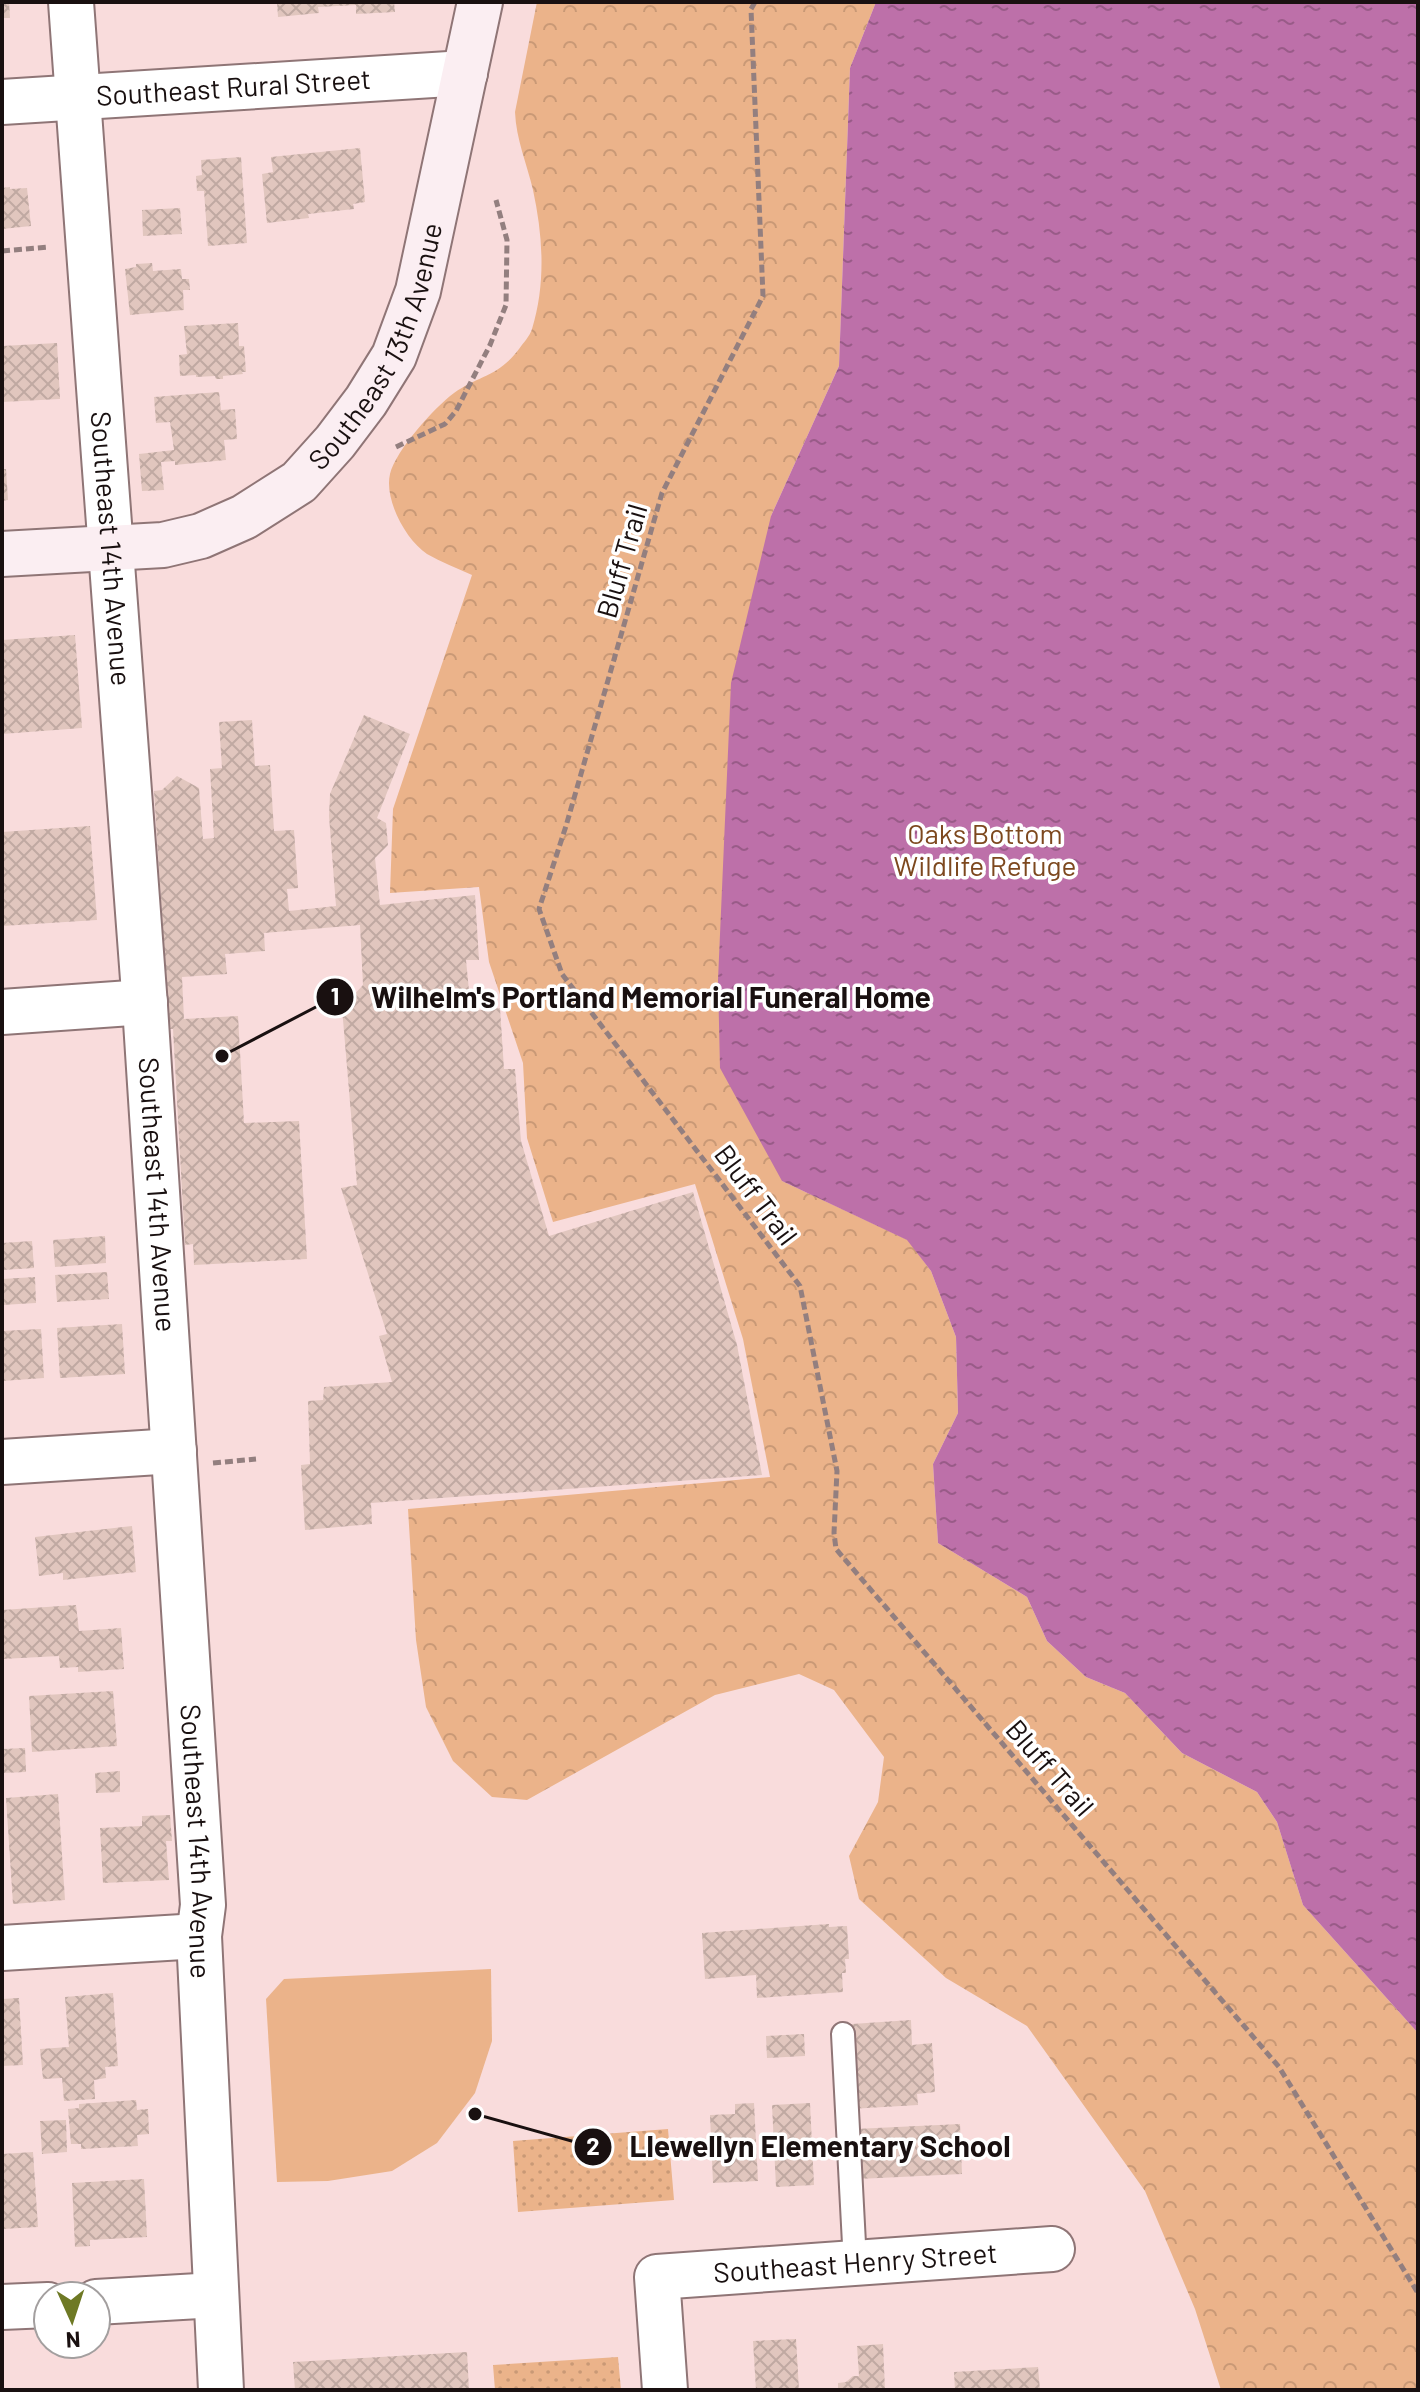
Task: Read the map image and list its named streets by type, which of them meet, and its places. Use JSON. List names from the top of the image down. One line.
{"streets":{"street":["Southeast Rural Street","Southeast 13th Avenue","Southeast 14th Avenue","Southeast Henry Street"],"path":["Bluff Trail"]},"crossings":[["Southeast Rural Street","Southeast 13th Avenue"],["Southeast Rural Street","Southeast 14th Avenue"],["Southeast 13th Avenue","Southeast 14th Avenue"]],"parks":["Oaks Bottom Wildlife Refuge"],"places":["Wilhelm's Portland Memorial Funeral Home","Llewellyn Elementary School"],"north":"bottom"}
